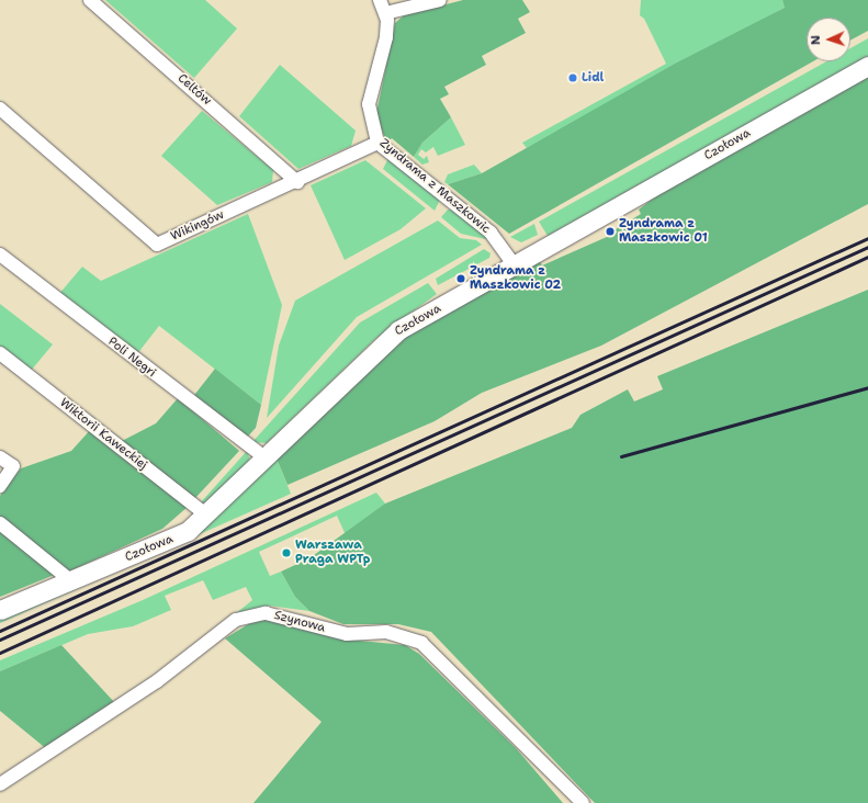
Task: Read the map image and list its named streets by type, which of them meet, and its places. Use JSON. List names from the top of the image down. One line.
{"streets":{"street":["Celtów","Czołowa","Zyndrama z Maszkowic","Wikingów","Poli Negri","Wiktorii Kaweckiej","Szynowa"]},"crossings":[["Celtów","Wikingów"],["Czołowa","Zyndrama z Maszkowic"],["Czołowa","Poli Negri"],["Czołowa","Wiktorii Kaweckiej"],["Zyndrama z Maszkowic","Wikingów"]],"places":["Lidl","Zyndrama z Maszkowic 01","Zyndrama z Maszkowic 02","Warszawa Praga WPTp"],"north":"left"}
